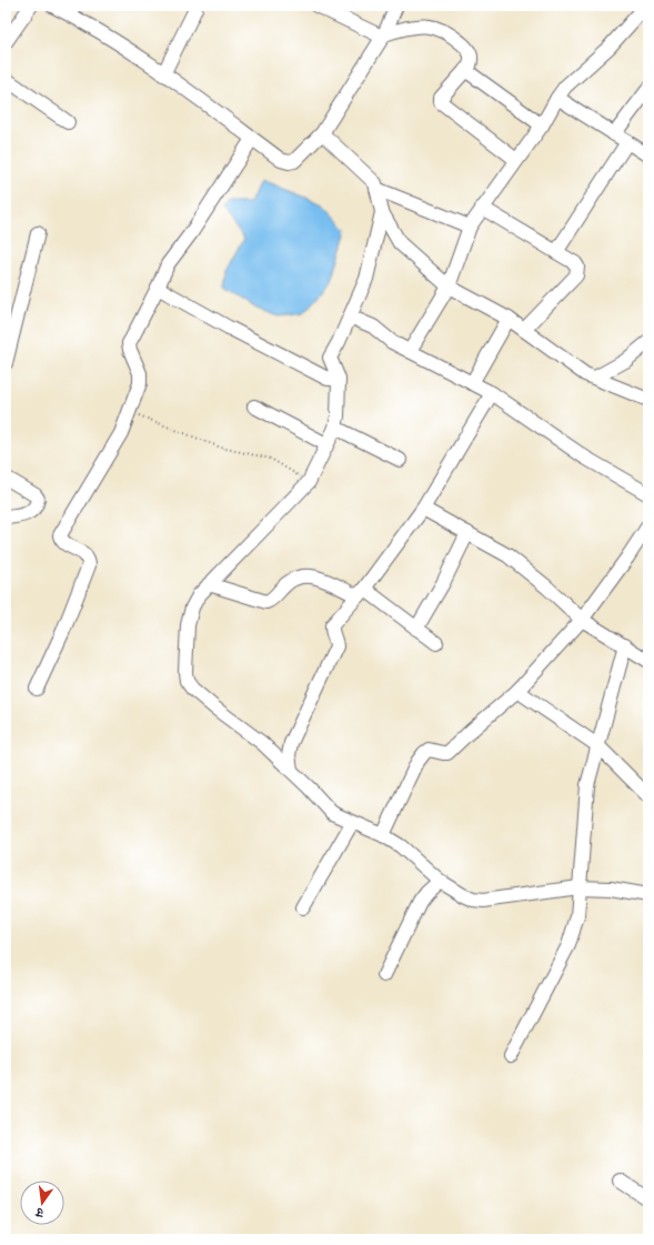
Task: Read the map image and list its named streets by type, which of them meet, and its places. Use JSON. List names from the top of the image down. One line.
{"north":"bottom"}
